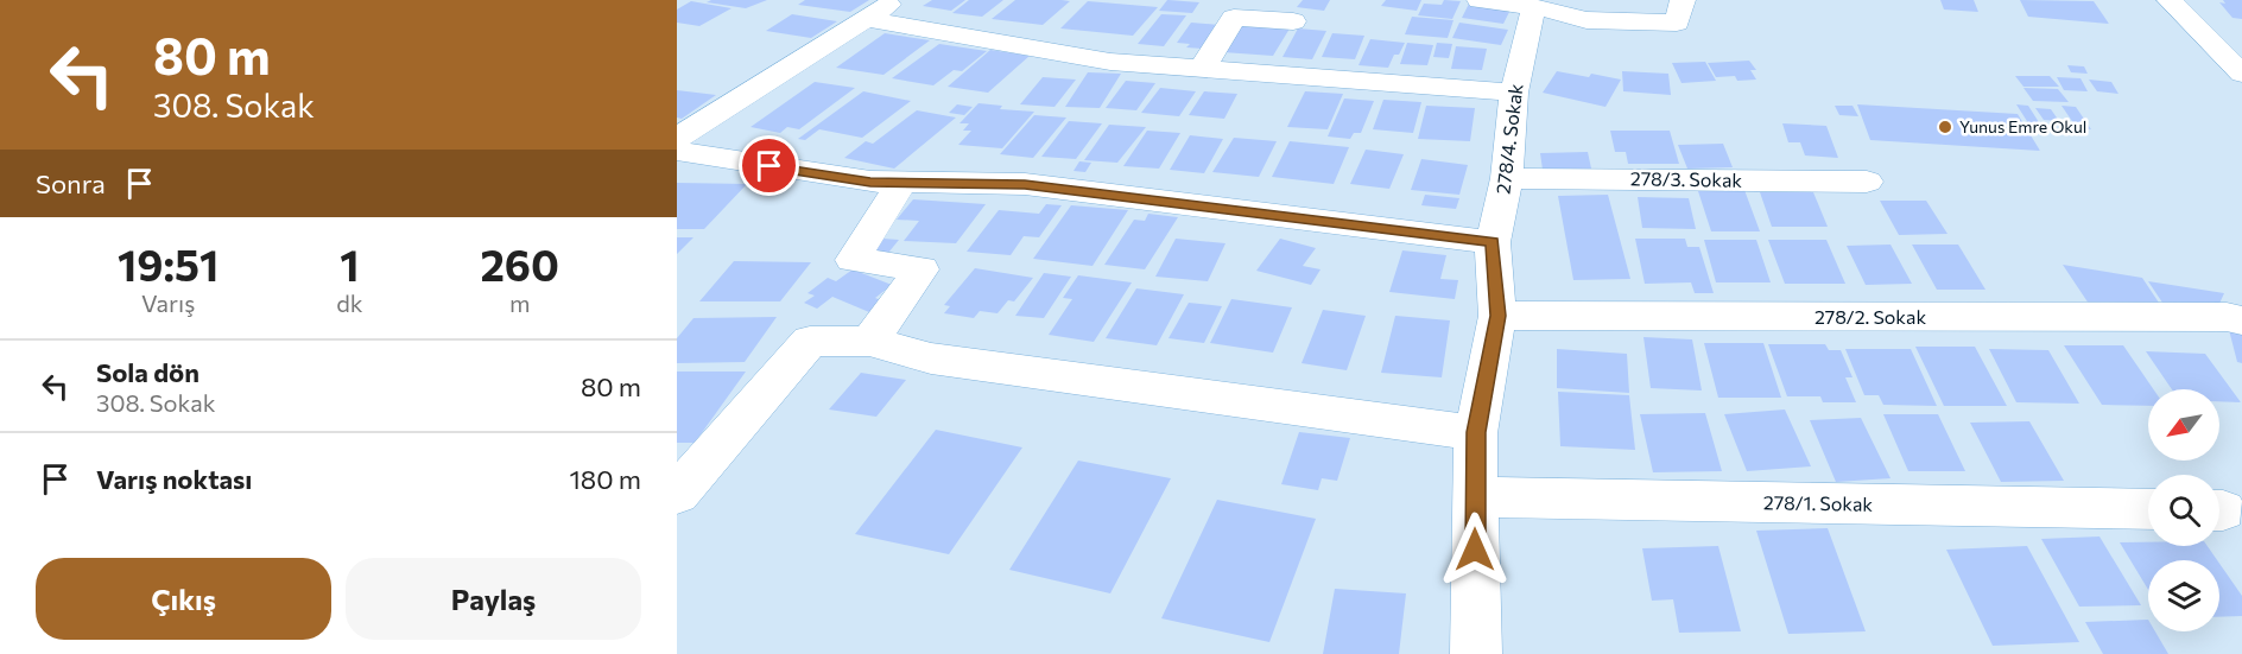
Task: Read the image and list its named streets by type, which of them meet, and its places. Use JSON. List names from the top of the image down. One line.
{"streets":{"street":["278/4. Sokak","278/3. Sokak","278/2. Sokak","278/1. Sokak"]},"crossings":[["278/4. Sokak","278/3. Sokak"],["278/4. Sokak","278/2. Sokak"],["278/4. Sokak","278/1. Sokak"]],"places":["Yunus Emre Okul"],"north":"bottom left","page":{"turn":["80 m","308. Sokak"],"then":"Sonra","eta":["19:51","Varış","1","dk","260","m"],"list":[{"name":"Sola dön","note":"308. Sokak","value":"80 m"},{"name":"Varış noktası","value":"180 m"}],"buttons":["Çıkış","Paylaş"]}}
